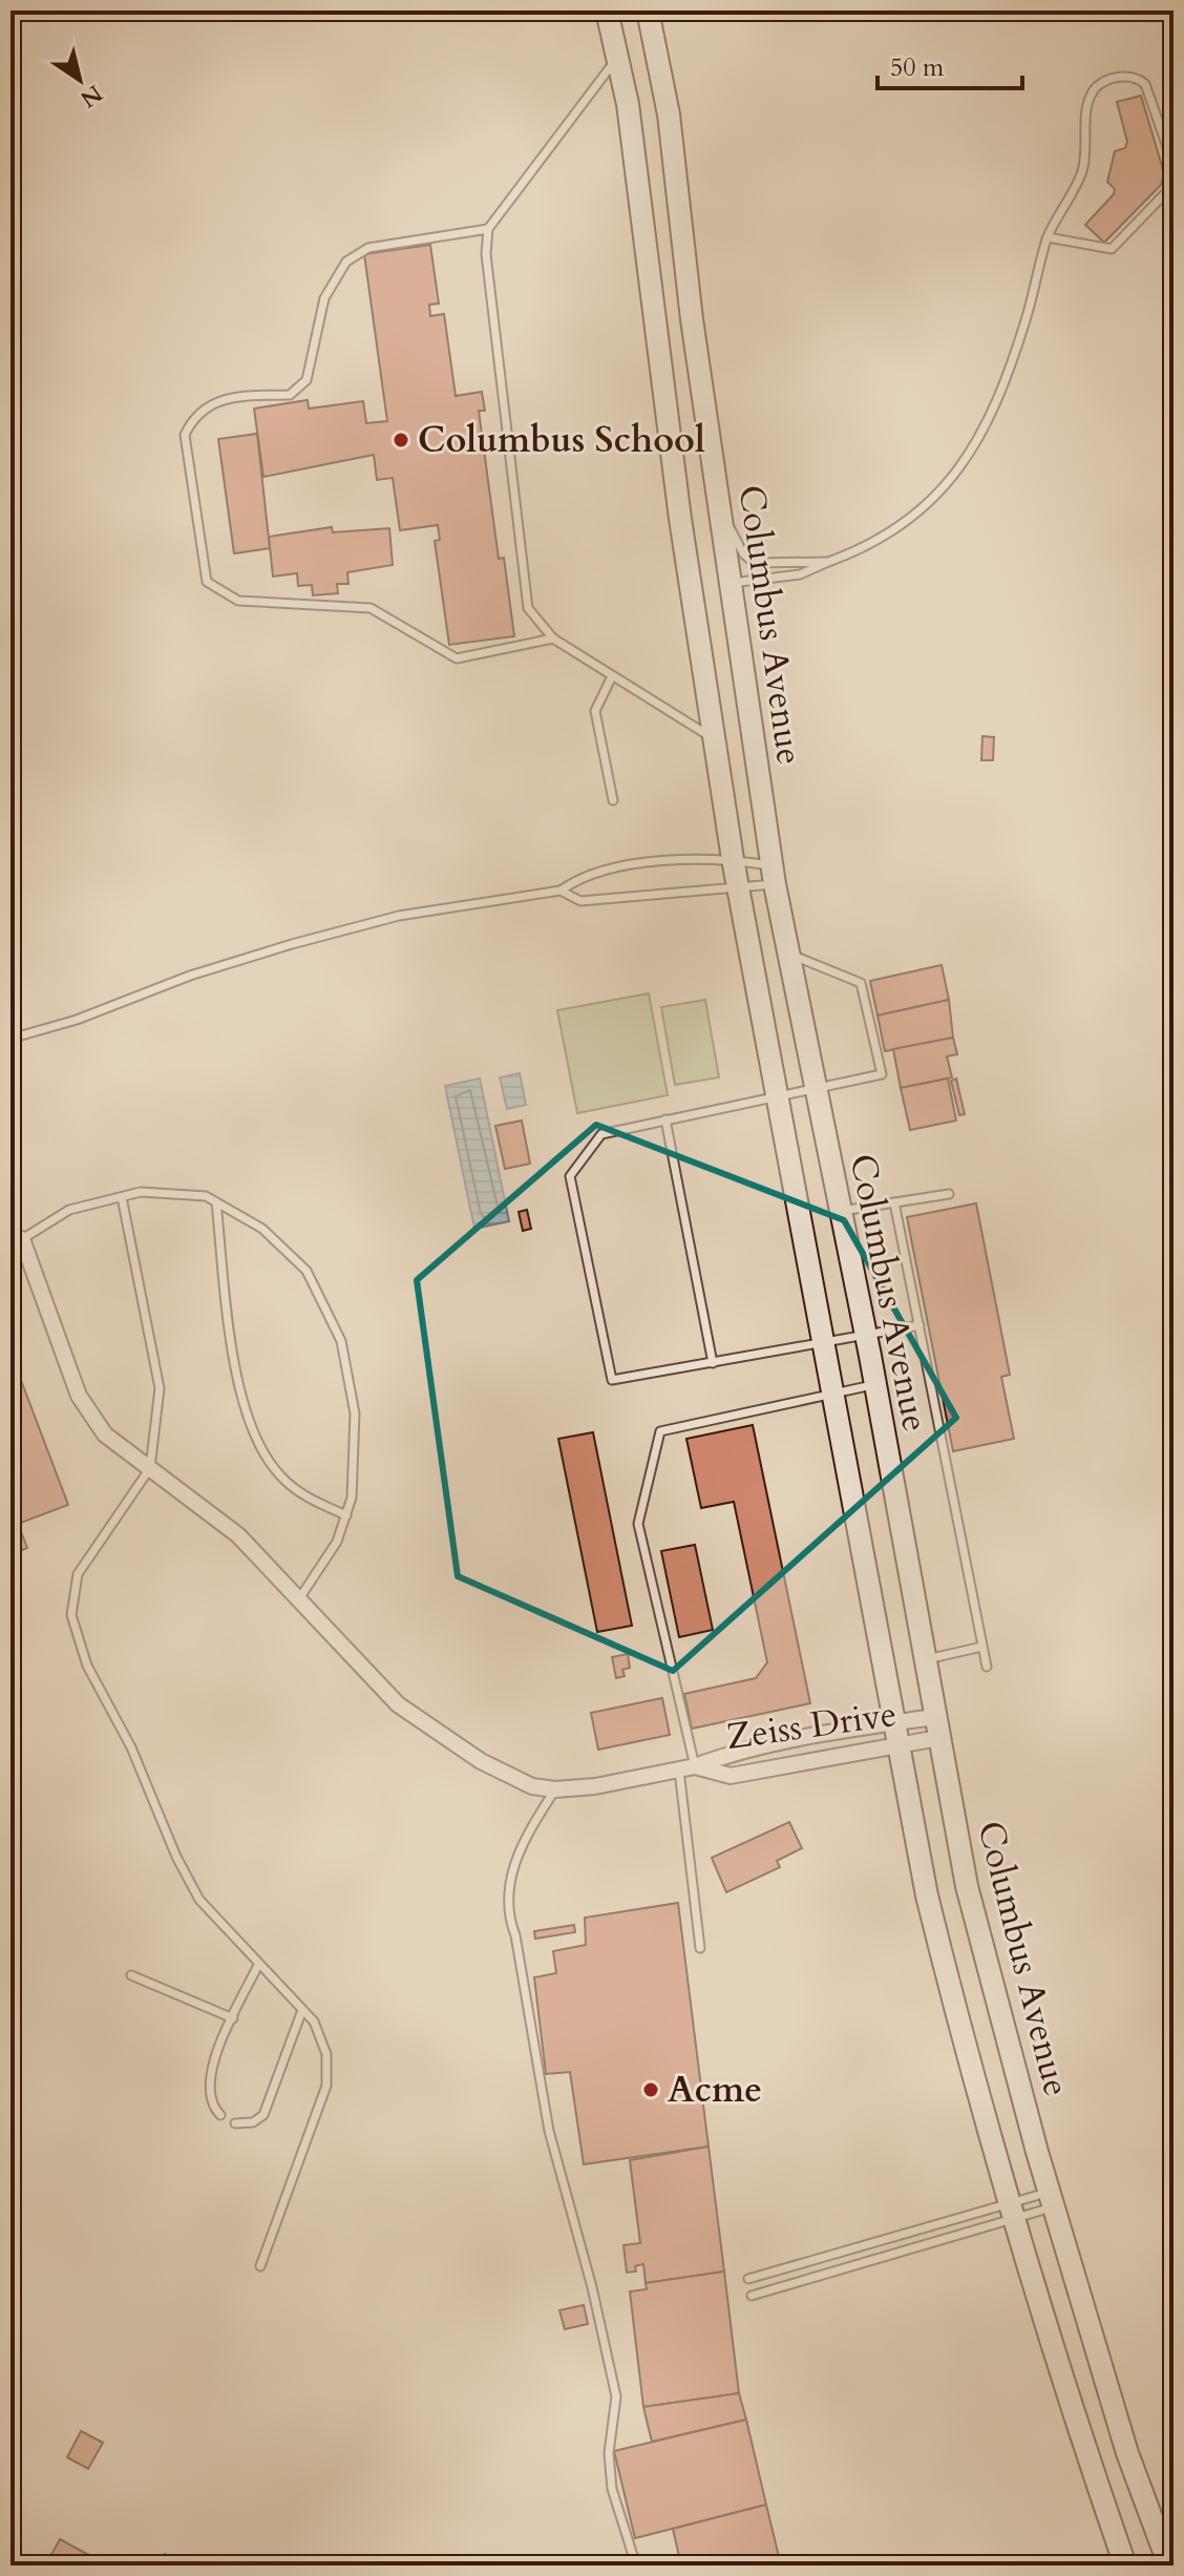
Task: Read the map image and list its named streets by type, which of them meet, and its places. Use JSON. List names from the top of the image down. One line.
{"streets":{"street":["Columbus Avenue","Zeiss Drive"]},"crossings":[["Columbus Avenue","Zeiss Drive"]],"places":["Columbus School","Acme"],"scale_bar":"50 m","north":"bottom right"}
